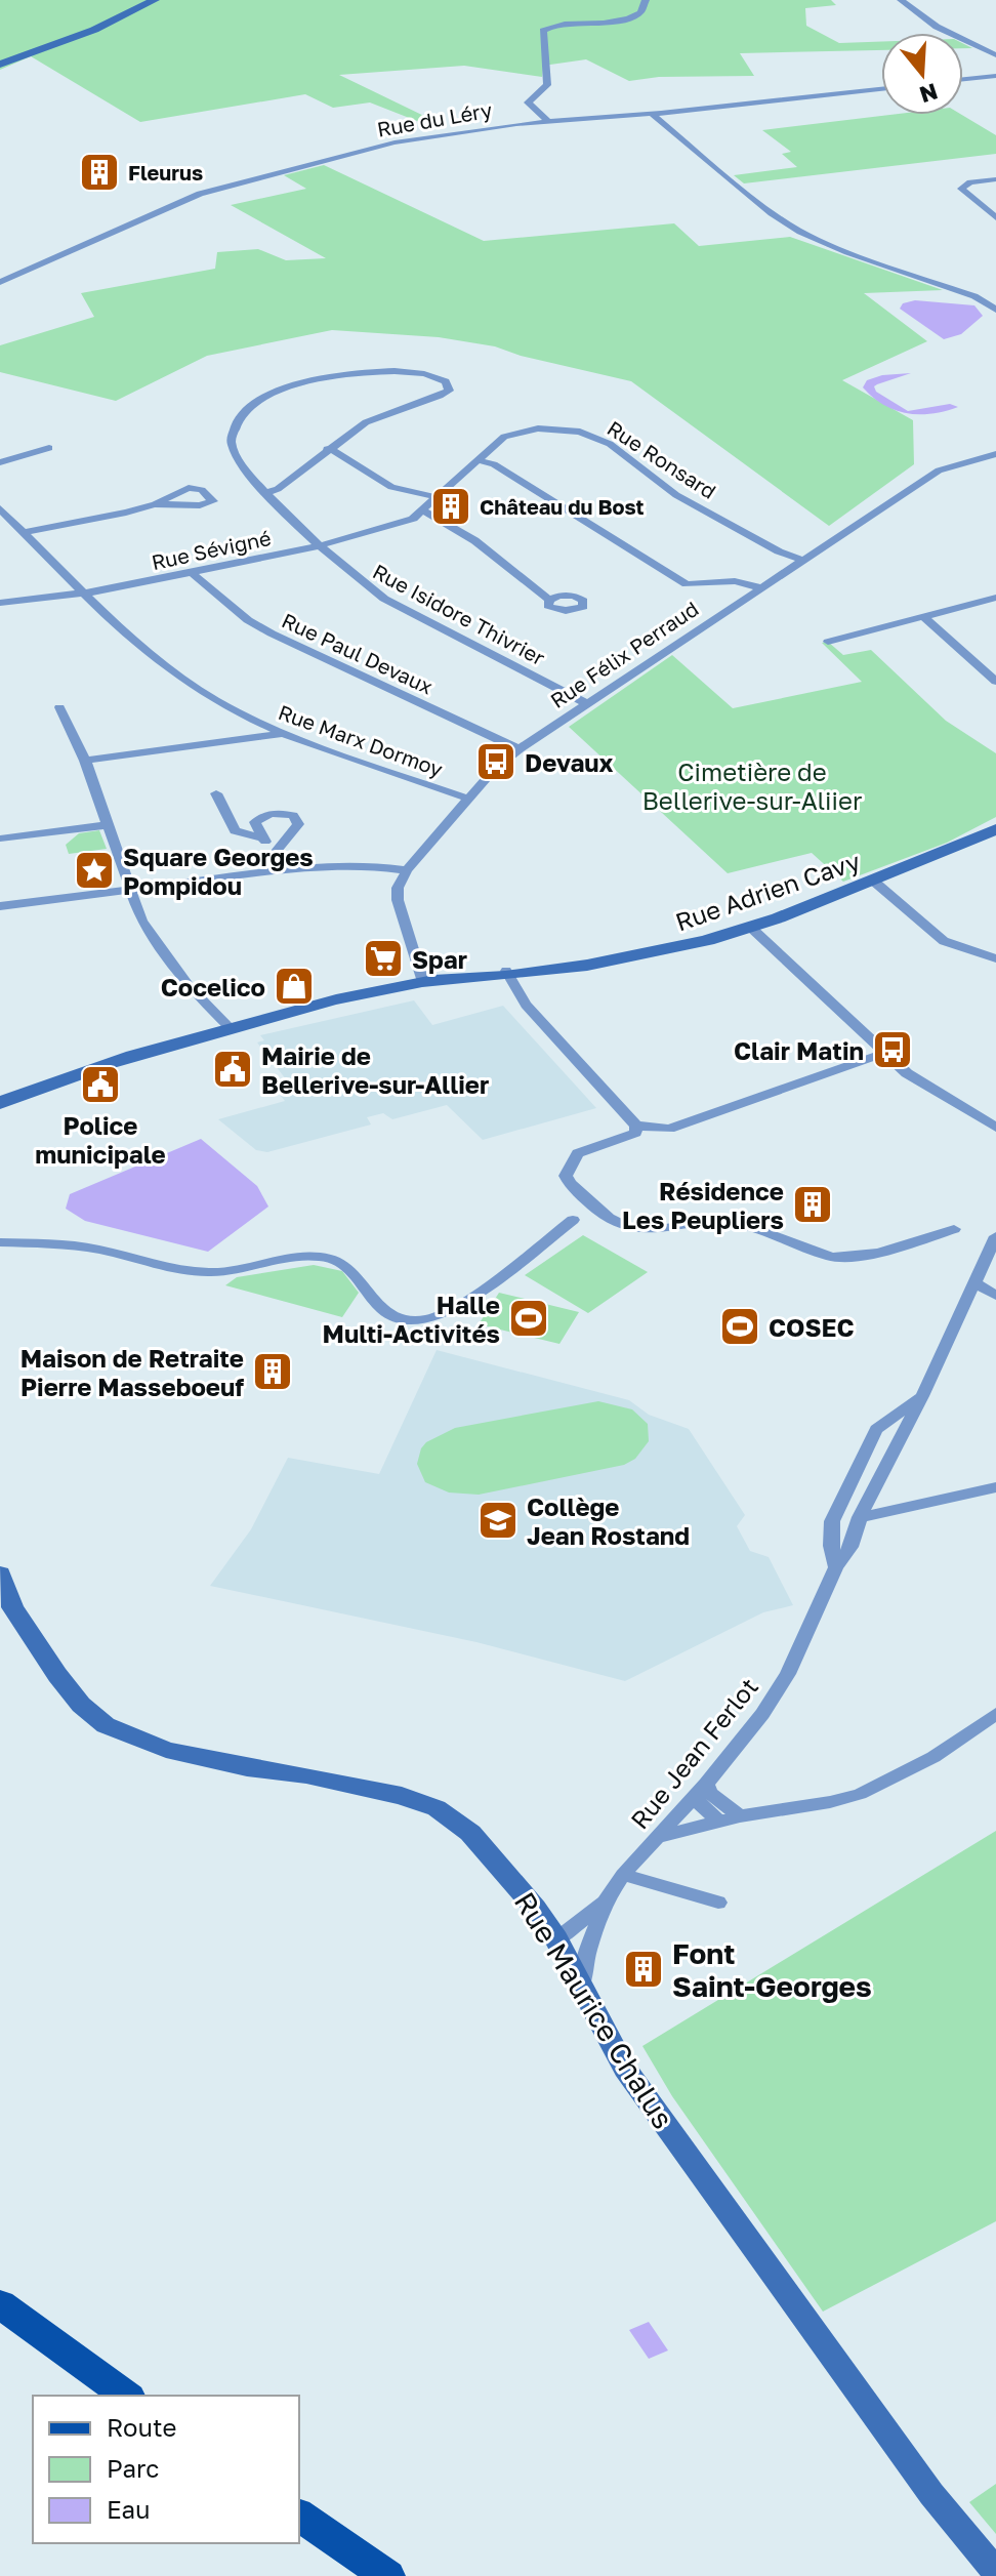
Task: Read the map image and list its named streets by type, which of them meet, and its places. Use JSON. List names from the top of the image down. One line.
{"streets":{"street":["Rue du Léry","Rue Ronsard","Rue Sévigné","Rue Isidore Thivrier","Rue Paul Devaux","Rue Félix Perraud","Rue Marx Dormoy","Rue Adrien Cavy","Rue Jean Ferlot","Rue Maurice Chalus"]},"crossings":[["Rue Ronsard","Rue Sévigné"],["Rue Ronsard","Rue Félix Perraud"],["Rue Sévigné","Rue Isidore Thivrier"],["Rue Sévigné","Rue Paul Devaux"],["Rue Sévigné","Rue Marx Dormoy"],["Rue Isidore Thivrier","Rue Félix Perraud"],["Rue Paul Devaux","Rue Félix Perraud"],["Rue Félix Perraud","Rue Marx Dormoy"],["Rue Jean Ferlot","Rue Maurice Chalus"]],"parks":["Cimetière de Bellerive-sur-Aliier"],"places":{"building":["Fleurus","Château du Bost","Résidence Les Peupliers","Maison de Retraite Pierre Masseboeuf","Font Saint-Georges"],"bus stop":["Devaux","Clair Matin"],"place":["Square Georges Pompidou"],"supermarket":["Spar"],"shop":["Cocelico"],"public building":["Mairie de Bellerive-sur-Allier","Police municipale"],"sports":["Halle Multi-Activités","COSEC"],"school or university":["Collège Jean Rostand"]},"legend":["Route","Parc","Eau"],"north":"bottom"}
